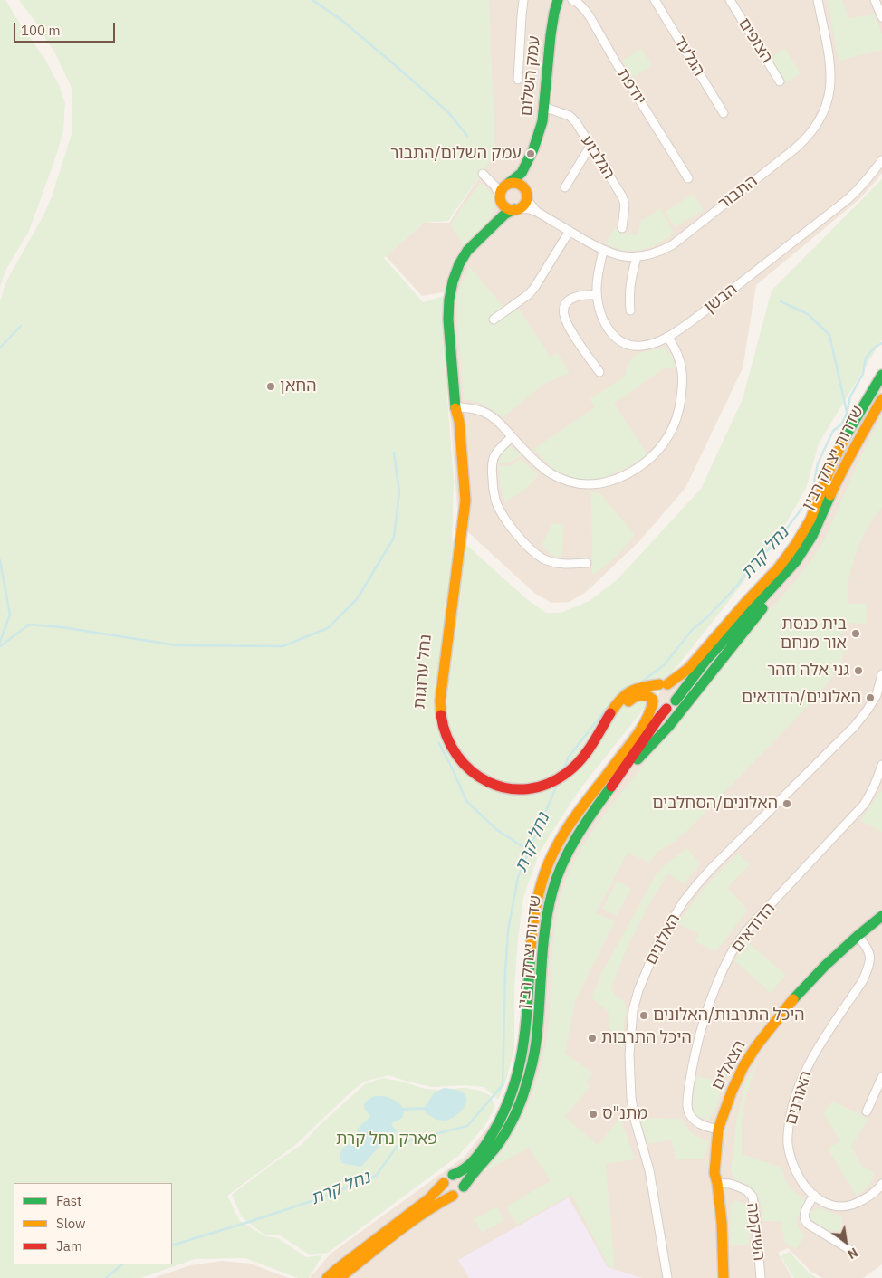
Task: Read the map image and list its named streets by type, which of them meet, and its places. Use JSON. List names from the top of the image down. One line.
{"streets":{"main road":["עמק השלום","שדרות יצחק רבין","נחל ערוגות","הצאלים"],"street":["הצופים","הגלעד","יודפת","הגלבוע","התבור","הבשן","הדודאים","האלונים","האורנים","השיקמה"]},"crossings":[["עמק השלום","הגלבוע"],["עמק השלום","התבור"],["עמק השלום","נחל ערוגות"],["התבור","הבשן"],["התבור","נחל ערוגות"],["שדרות יצחק רבין","נחל ערוגות"],["הדודאים","הצאלים"],["הצאלים","האורנים"],["הצאלים","השיקמה"]],"water":["נחל קרת"],"parks":["פארק נחל קרת"],"places":["עמק השלום/התבור","החאן","בית כנסת אור מנחם","גני אלה וזהר","האלונים/הדודאים","האלונים/הסחלבים","היכל התרבות/האלונים","היכל התרבות","מתנ\"ס"],"legend":["Fast","Slow","Jam"],"scale_bar":"100 m","north":"bottom right"}
